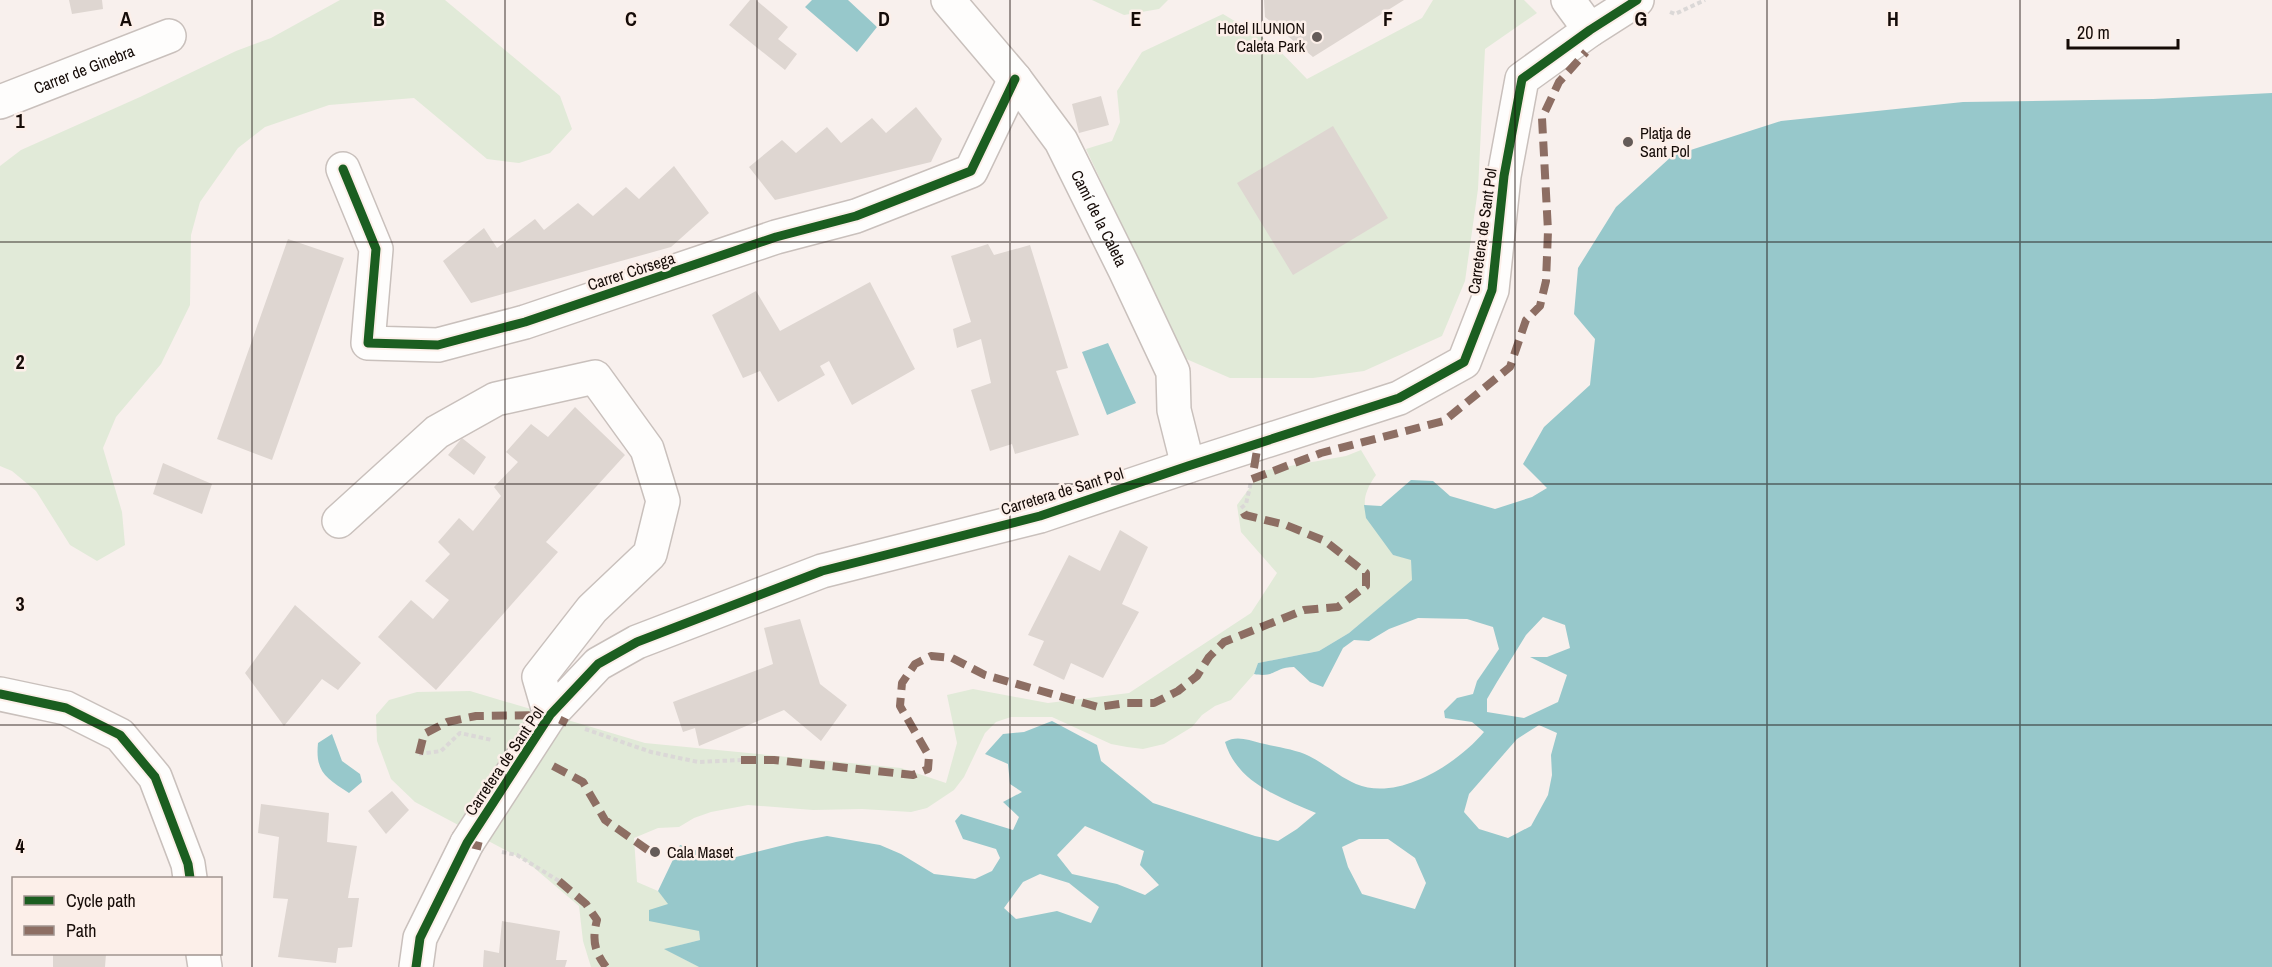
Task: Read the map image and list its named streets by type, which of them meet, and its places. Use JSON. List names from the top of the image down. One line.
{"streets":{"street":["Carrer de Ginebra","Camí de la Caleta","Carretera de Sant Pol","Carrer Còrsega"]},"crossings":[["Camí de la Caleta","Carretera de Sant Pol"],["Camí de la Caleta","Carrer Còrsega"]],"places":["Hotel ILUNION Caleta Park","Platja de Sant Pol","Cala Maset"],"legend":["Cycle path","Path"],"scale_bar":"20 m","grid":{"columns":["A","B","C","D","E","F","G","H"],"rows":["1","2","3","4"]}}
